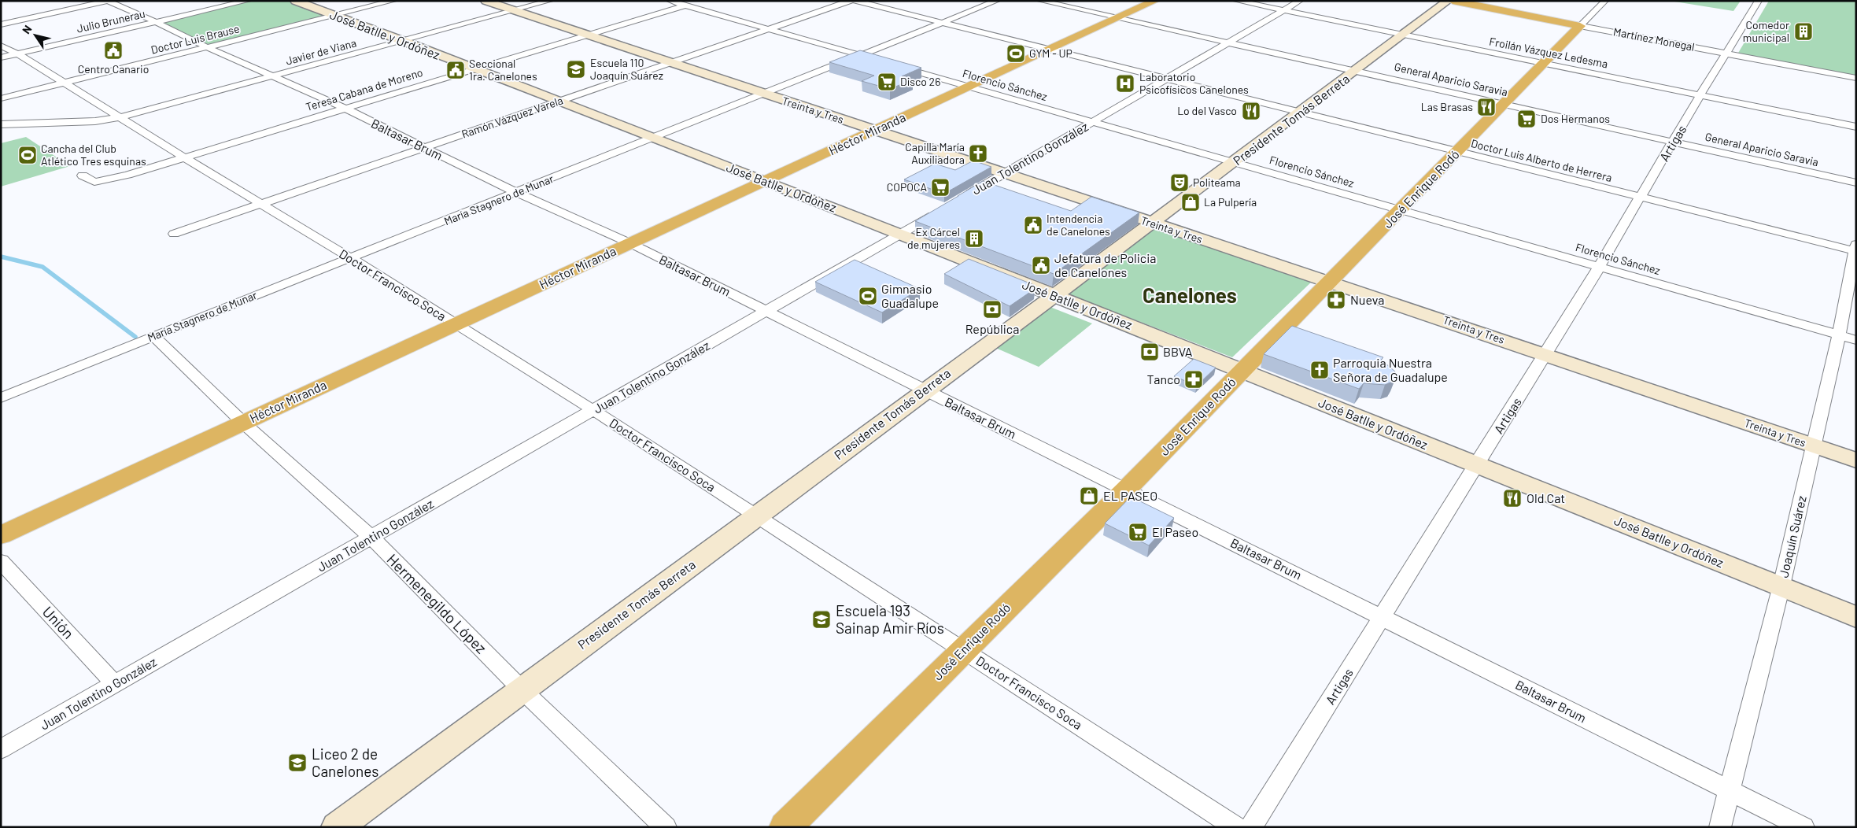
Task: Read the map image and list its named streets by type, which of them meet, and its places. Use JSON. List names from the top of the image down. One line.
{"streets":{"highway":["Martínez Monegal","Héctor Miranda","José Enrique Rodó"],"street":["Julio Brunerau","José Batlle y Ordóñez","Doctor Luis Brause","Javier de Viana","Froilán Vázquez Ledesma","General Aparicio Saravia","Florencio Sánchez","Teresa Cabana de Moreno","Treinta y Tres","Ramón Vázquez Varela","Presidente Tomás Berreta","Baltasar Brum","Artigas","Juan Tolentino González","Doctor Luis Alberto de Herrera","María Stagnero de Munar","Doctor Francisco Soca","Joaquín Suárez","Hermenegildo López","Unión"]},"crossings":[["Julio Brunerau","Baltasar Brum"],["Julio Brunerau","Doctor Francisco Soca"],["José Batlle y Ordóñez","Doctor Luis Brause"],["José Batlle y Ordóñez","Javier de Viana"],["José Batlle y Ordóñez","Teresa Cabana de Moreno"],["José Batlle y Ordóñez","Ramón Vázquez Varela"],["José Batlle y Ordóñez","Presidente Tomás Berreta"],["José Batlle y Ordóñez","Héctor Miranda"],["José Batlle y Ordóñez","Artigas"],["José Batlle y Ordóñez","Juan Tolentino González"],["José Batlle y Ordóñez","José Enrique Rodó"],["José Batlle y Ordóñez","María Stagnero de Munar"],["José Batlle y Ordóñez","Joaquín Suárez"],["Doctor Luis Brause","Baltasar Brum"],["Doctor Luis Brause","Doctor Francisco Soca"],["Martínez Monegal","Artigas"],["Martínez Monegal","José Enrique Rodó"],["Javier de Viana","Treinta y Tres"],["Javier de Viana","Baltasar Brum"],["Javier de Viana","Doctor Francisco Soca"],["Froilán Vázquez Ledesma","Presidente Tomás Berreta"],["Froilán Vázquez Ledesma","Artigas"],["Froilán Vázquez Ledesma","Juan Tolentino González"],["Froilán Vázquez Ledesma","José Enrique Rodó"],["General Aparicio Saravia","Presidente Tomás Berreta"],["General Aparicio Saravia","Héctor Miranda"],["General Aparicio Saravia","Artigas"],["General Aparicio Saravia","Juan Tolentino González"],["General Aparicio Saravia","José Enrique Rodó"],["Florencio Sánchez","Teresa Cabana de Moreno"],["Florencio Sánchez","Ramón Vázquez Varela"],["Florencio Sánchez","Presidente Tomás Berreta"],["Florencio Sánchez","Héctor Miranda"],["Florencio Sánchez","Artigas"],["Florencio Sánchez","Juan Tolentino González"],["Florencio Sánchez","José Enrique Rodó"],["Florencio Sánchez","María Stagnero de Munar"],["Florencio Sánchez","Joaquín Suárez"],["Teresa Cabana de Moreno","Treinta y Tres"],["Teresa Cabana de Moreno","Baltasar Brum"],["Teresa Cabana de Moreno","Doctor Francisco Soca"],["Treinta y Tres","Ramón Vázquez Varela"],["Treinta y Tres","Presidente Tomás Berreta"],["Treinta y Tres","Héctor Miranda"],["Treinta y Tres","Artigas"],["Treinta y Tres","Juan Tolentino González"],["Treinta y Tres","José Enrique Rodó"],["Treinta y Tres","María Stagnero de Munar"],["Treinta y Tres","Joaquín Suárez"],["Ramón Vázquez Varela","Baltasar Brum"],["Ramón Vázquez Varela","Doctor Francisco Soca"],["Presidente Tomás Berreta","Baltasar Brum"],["Presidente Tomás Berreta","Doctor Luis Alberto de Herrera"],["Presidente Tomás Berreta","Doctor Francisco Soca"],["Presidente Tomás Berreta","Hermenegildo López"],["Héctor Miranda","Baltasar Brum"],["Héctor Miranda","Doctor Luis Alberto de Herrera"],["Héctor Miranda","Doctor Francisco Soca"],["Héctor Miranda","Hermenegildo López"],["Baltasar Brum","Artigas"],["Baltasar Brum","Juan Tolentino González"],["Baltasar Brum","José Enrique Rodó"],["Baltasar Brum","María Stagnero de Munar"],["Baltasar Brum","Joaquín Suárez"],["Artigas","Doctor Luis Alberto de Herrera"],["Juan Tolentino González","Doctor Luis Alberto de Herrera"],["Juan Tolentino González","Doctor Francisco Soca"],["Juan Tolentino González","Hermenegildo López"],["Juan Tolentino González","Unión"],["Doctor Luis Alberto de Herrera","José Enrique Rodó"],["Doctor Luis Alberto de Herrera","María Stagnero de Munar"],["Doctor Luis Alberto de Herrera","Joaquín Suárez"],["José Enrique Rodó","Doctor Francisco Soca"],["María Stagnero de Munar","Doctor Francisco Soca"],["María Stagnero de Munar","Hermenegildo López"]],"districts":["Canelones"],"places":{"building":["Comedor municipal","Ex Cárcel de mujeres"],"public building":["Centro Canario","Seccional 1ra. Canelones","Intendencia de Canelones","Jefatura de Policia de Canelones"],"sports":["GYM - UP","Cancha del Club Atlético Tres esquinas","Gimnasio Guadalupe"],"school or university":["Escuela 110 Joaquín Suárez","Escuela 193 Sainap Amir Ríos","Liceo 2 de Canelones"],"supermarket":["Disco 26","Dos Hermanos","COPOCA","El Paseo"],"hospital":["Laboratorio Psicofísicos Canelones"],"restaurant":["Las Brasas","Lo del Vasco","Old Cat"],"church":["Capilla María Auxiliadora","Parroquia Nuestra Señora de Guadalupe"],"theatre":["Politeama"],"shop":["La Pulpería","EL PASEO"],"pharmacy":["Nueva","Tanco"],"bank":["República","BBVA"]},"north":"top left"}
